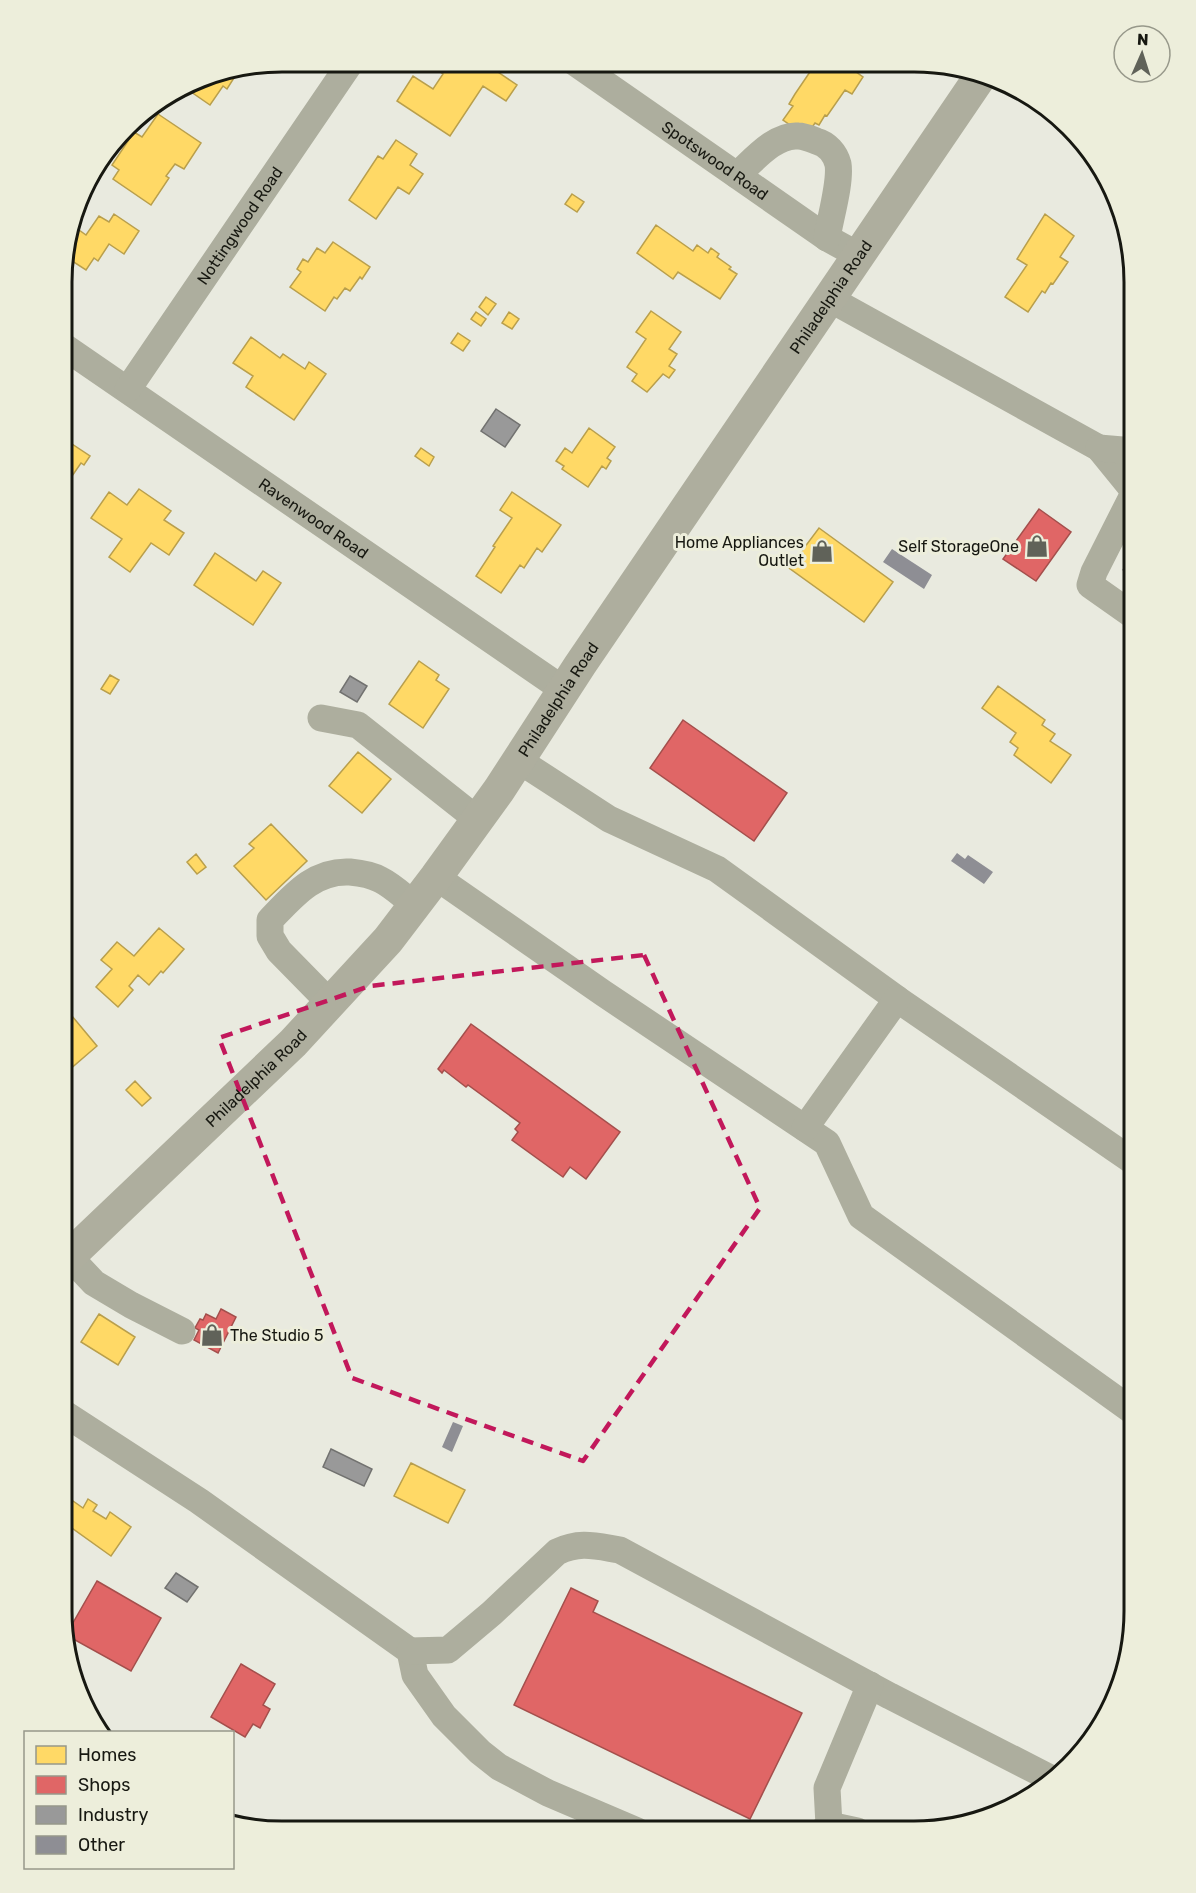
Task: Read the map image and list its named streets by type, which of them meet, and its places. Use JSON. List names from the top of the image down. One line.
{"streets":{"main road":["Philadelphia Road"],"street":["Spotswood Road","Nottingwood Road","Ravenwood Road"]},"crossings":[["Spotswood Road","Philadelphia Road"],["Nottingwood Road","Ravenwood Road"],["Philadelphia Road","Ravenwood Road"]],"places":{"shop":["Self StorageOne","Home Appliances Outlet","The Studio 5"]},"legend":["Homes","Shops","Industry","Other"],"north":"top"}
